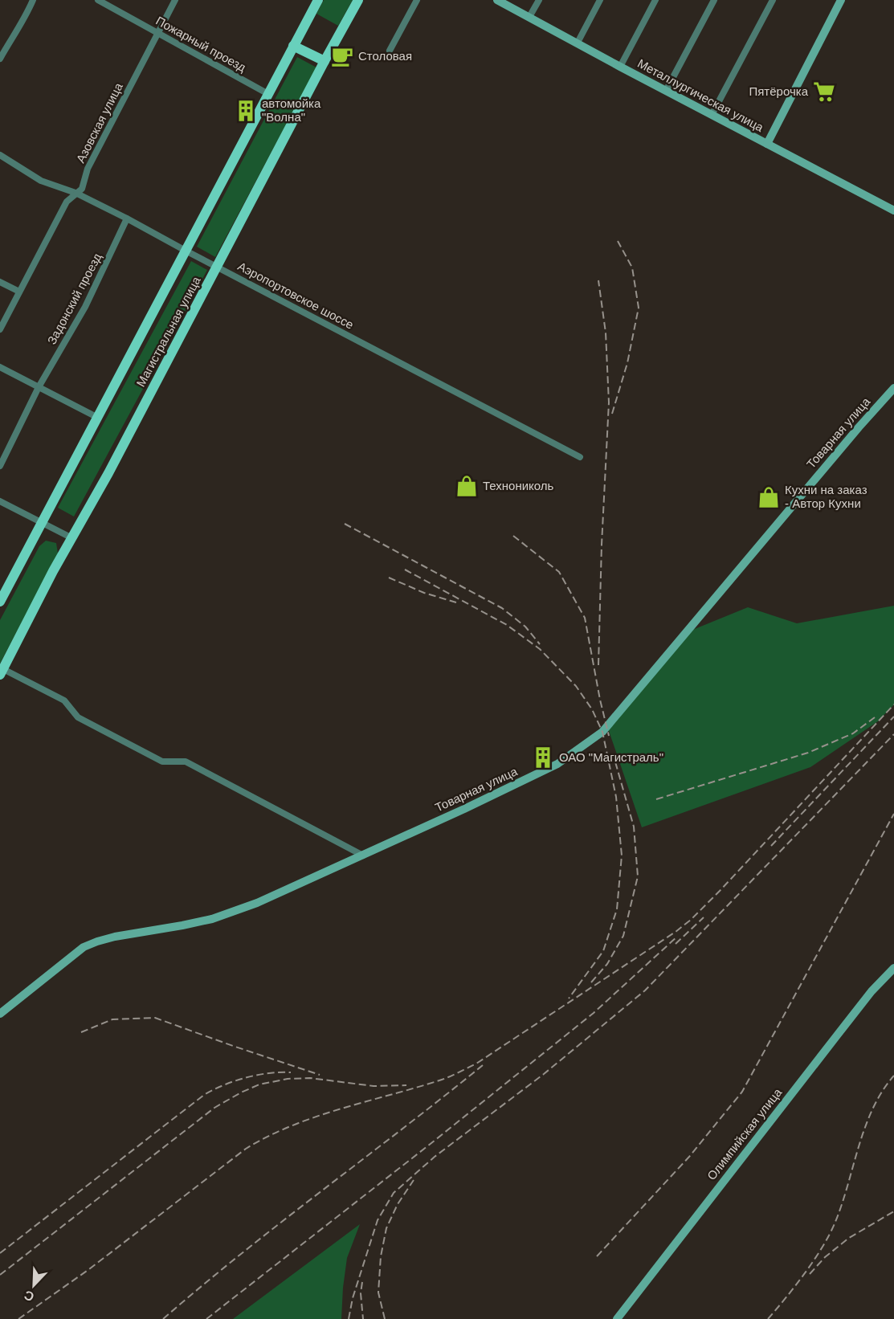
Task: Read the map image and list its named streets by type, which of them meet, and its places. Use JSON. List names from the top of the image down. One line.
{"streets":{"main road":["Магистральная улица"],"street":["Пожарный проезд","Металлургическая улица","Азовская улица","Аэропортовское шоссе","Задонский проезд","Товарная улица","Олимпийская улица"]},"crossings":[["Пожарный проезд","Азовская улица"],["Пожарный проезд","Магистральная улица"],["Азовская улица","Аэропортовское шоссе"],["Аэропортовское шоссе","Задонский проезд"],["Аэропортовское шоссе","Магистральная улица"]],"places":{"cafe":["Столовая"],"supermarket":["Пятёрочка"],"building":["автомойка \"Волна\"","ОАО \"Магистраль\""],"shop":["Технониколь","Кухни на заказ - Автор Кухни"]},"north":"bottom left"}
